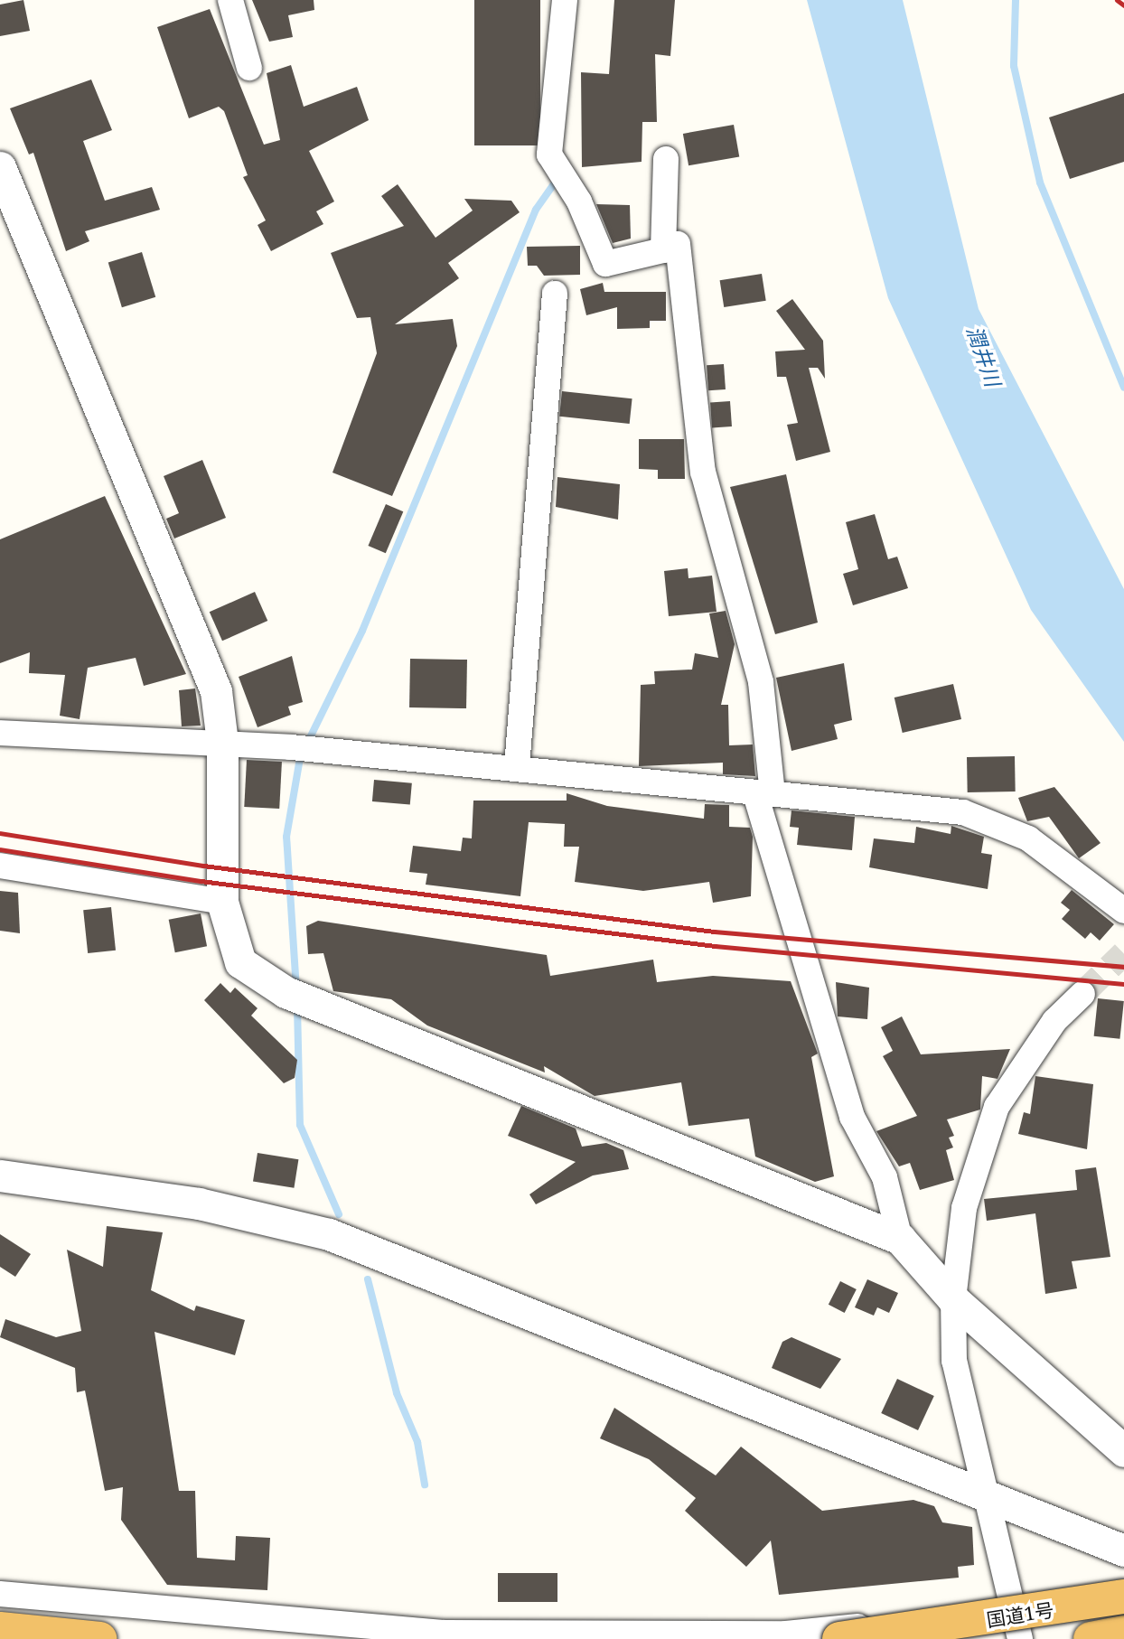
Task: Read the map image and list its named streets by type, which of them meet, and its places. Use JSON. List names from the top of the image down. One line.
{"streets":{"highway":["国道1号"]},"water":["潤井川"]}
